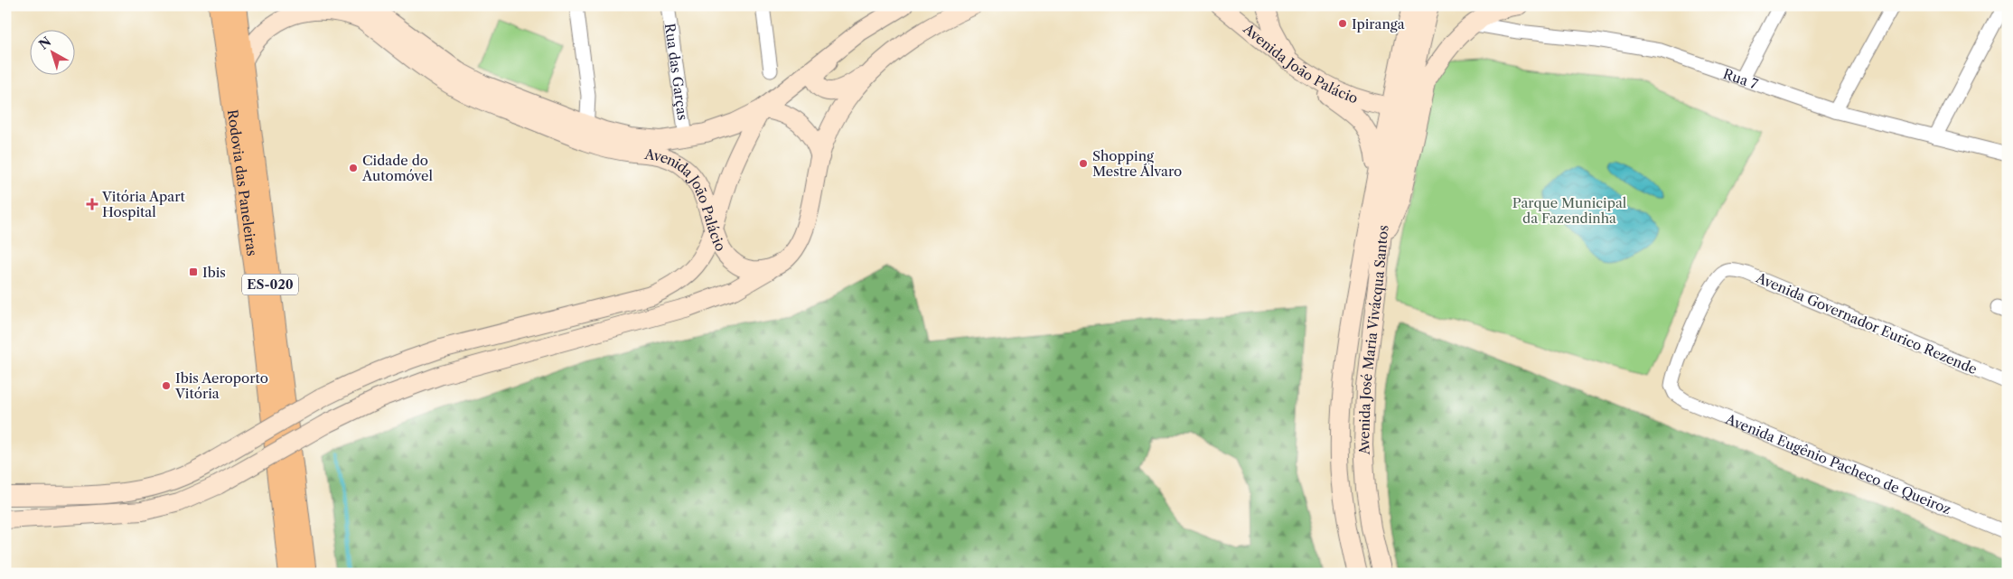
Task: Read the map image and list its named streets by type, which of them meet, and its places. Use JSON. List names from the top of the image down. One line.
{"streets":{"main road":["Avenida João Palácio","Rodovia das Paneleiras","ES-020","Avenida José Maria Vivácqua Santos"],"street":["Rua das Garças","Rua 7","Avenida Governador Eurico Rezende","Avenida Eugênio Pacheco de Queiroz"]},"crossings":[["Avenida João Palácio","Rua das Garças"],["Avenida João Palácio","Rodovia das Paneleiras"],["Avenida João Palácio","Avenida José Maria Vivácqua Santos"],["Avenida Governador Eurico Rezende","Avenida Eugênio Pacheco de Queiroz"]],"parks":["Parque Municipal da Fazendinha"],"places":{"other":["Ipiranga","Shopping Mestre Álvaro","Cidade do Automóvel","Ibis Aeroporto Vitória"],"health":["Vitória Apart Hospital"],"transit":["Ibis"]},"north":"top left"}
